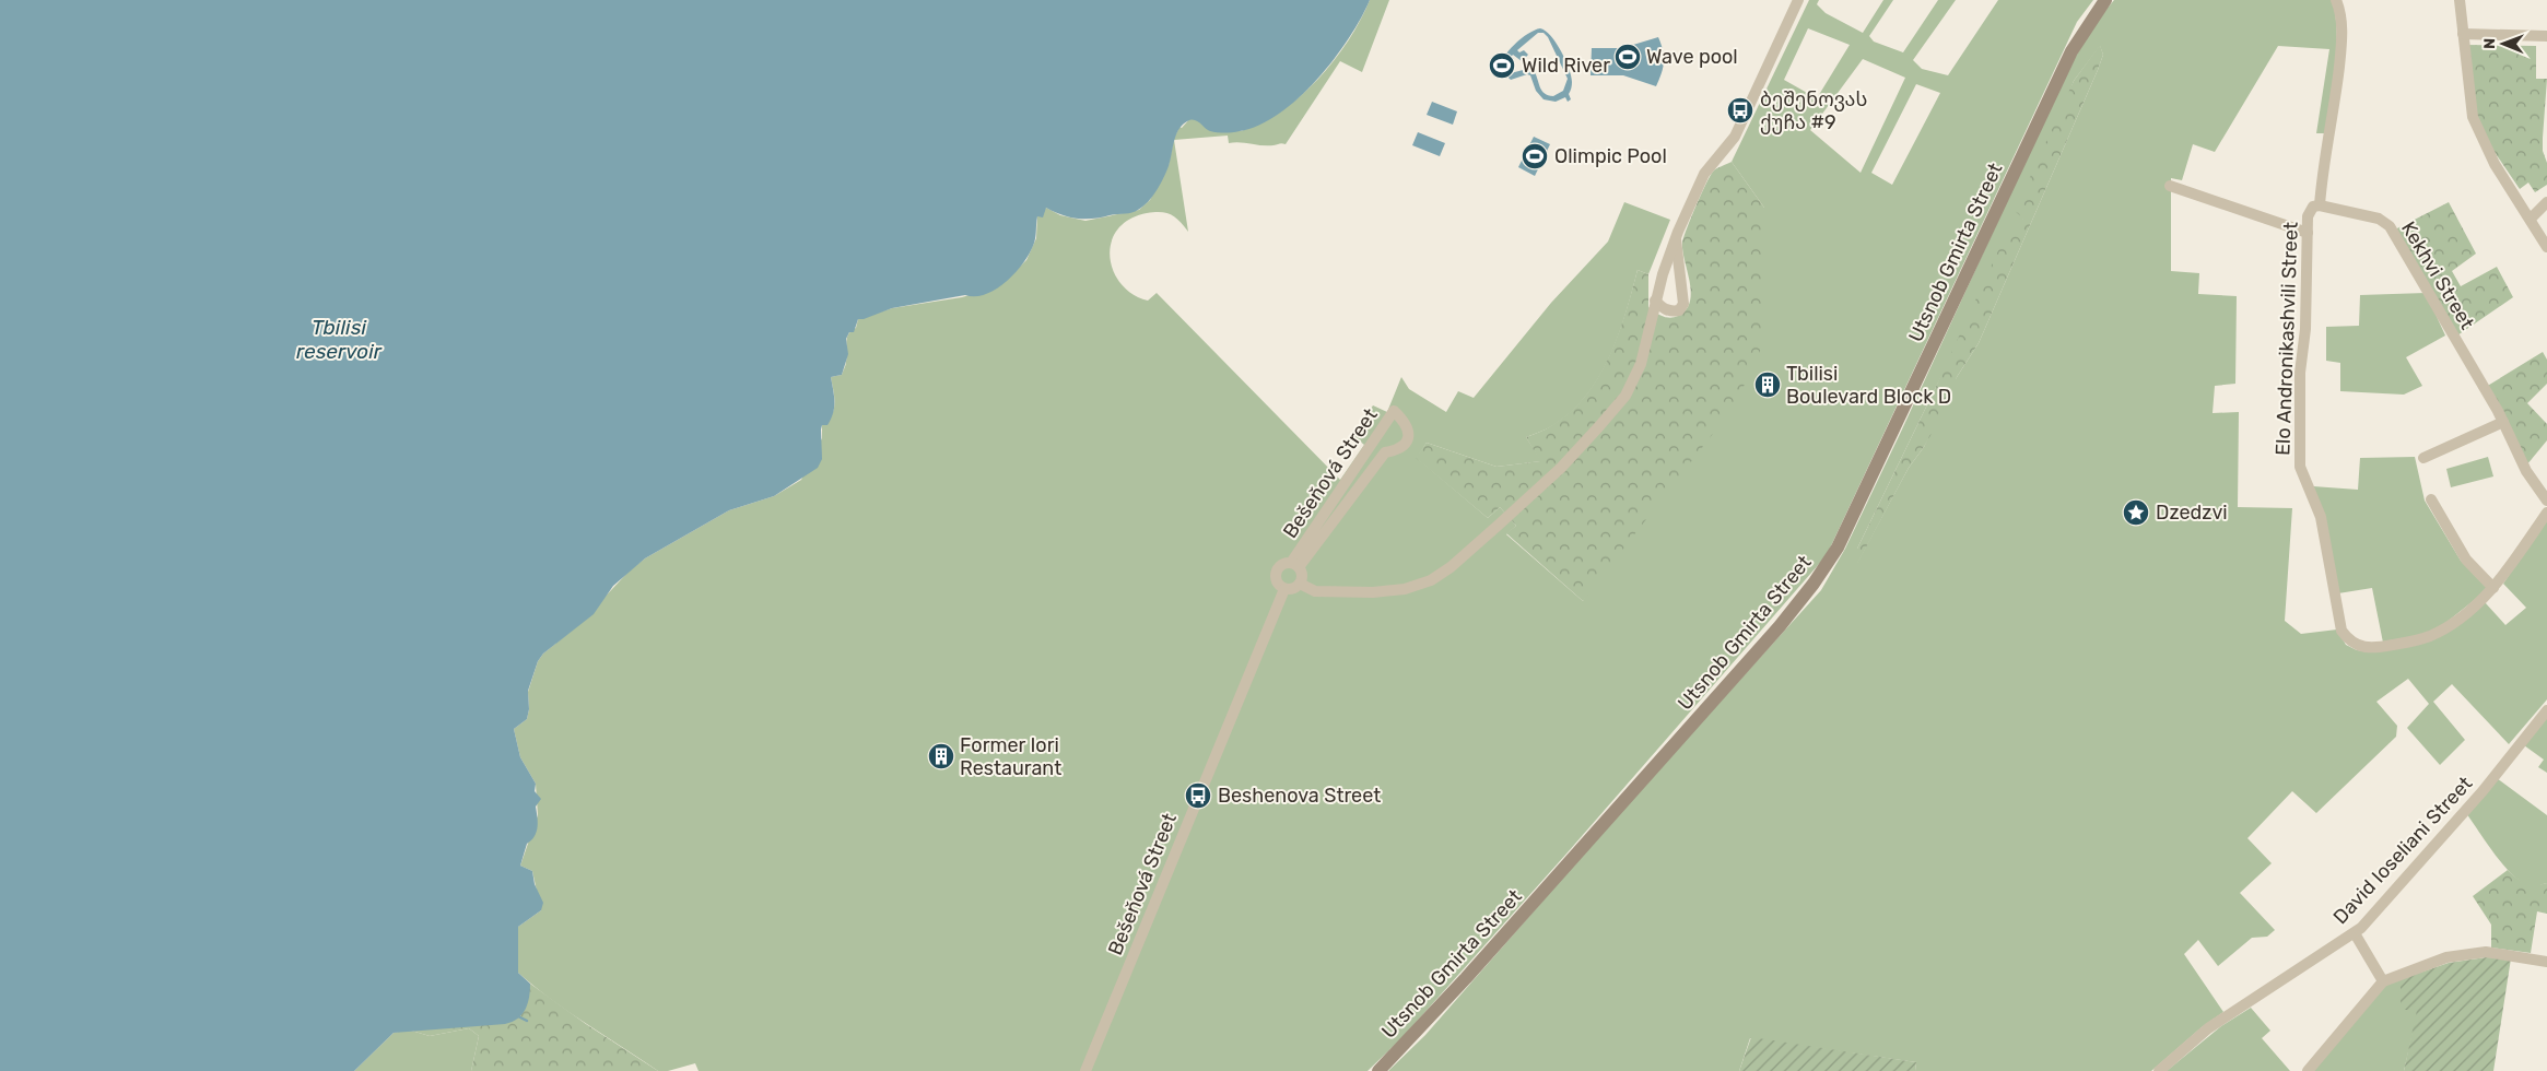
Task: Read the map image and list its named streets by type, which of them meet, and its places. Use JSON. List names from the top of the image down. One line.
{"streets":{"main road":["Utsnob Gmirta Street"],"street":["Kekhvi Street","Elo Andronikashvili Street","Bešeňová Street","David Ioseliani Street"]},"crossings":[["Kekhvi Street","Elo Andronikashvili Street"]],"water":["Tbilisi reservoir"],"places":{"sports":["Wave pool","Wild River","Olimpic Pool"],"bus stop":["ბეშენოვას ქუჩა #9","Beshenova Street"],"building":["Tbilisi Boulevard Block D","Former Iori Restaurant"],"place":["Dzedzvi"]},"north":"left"}
